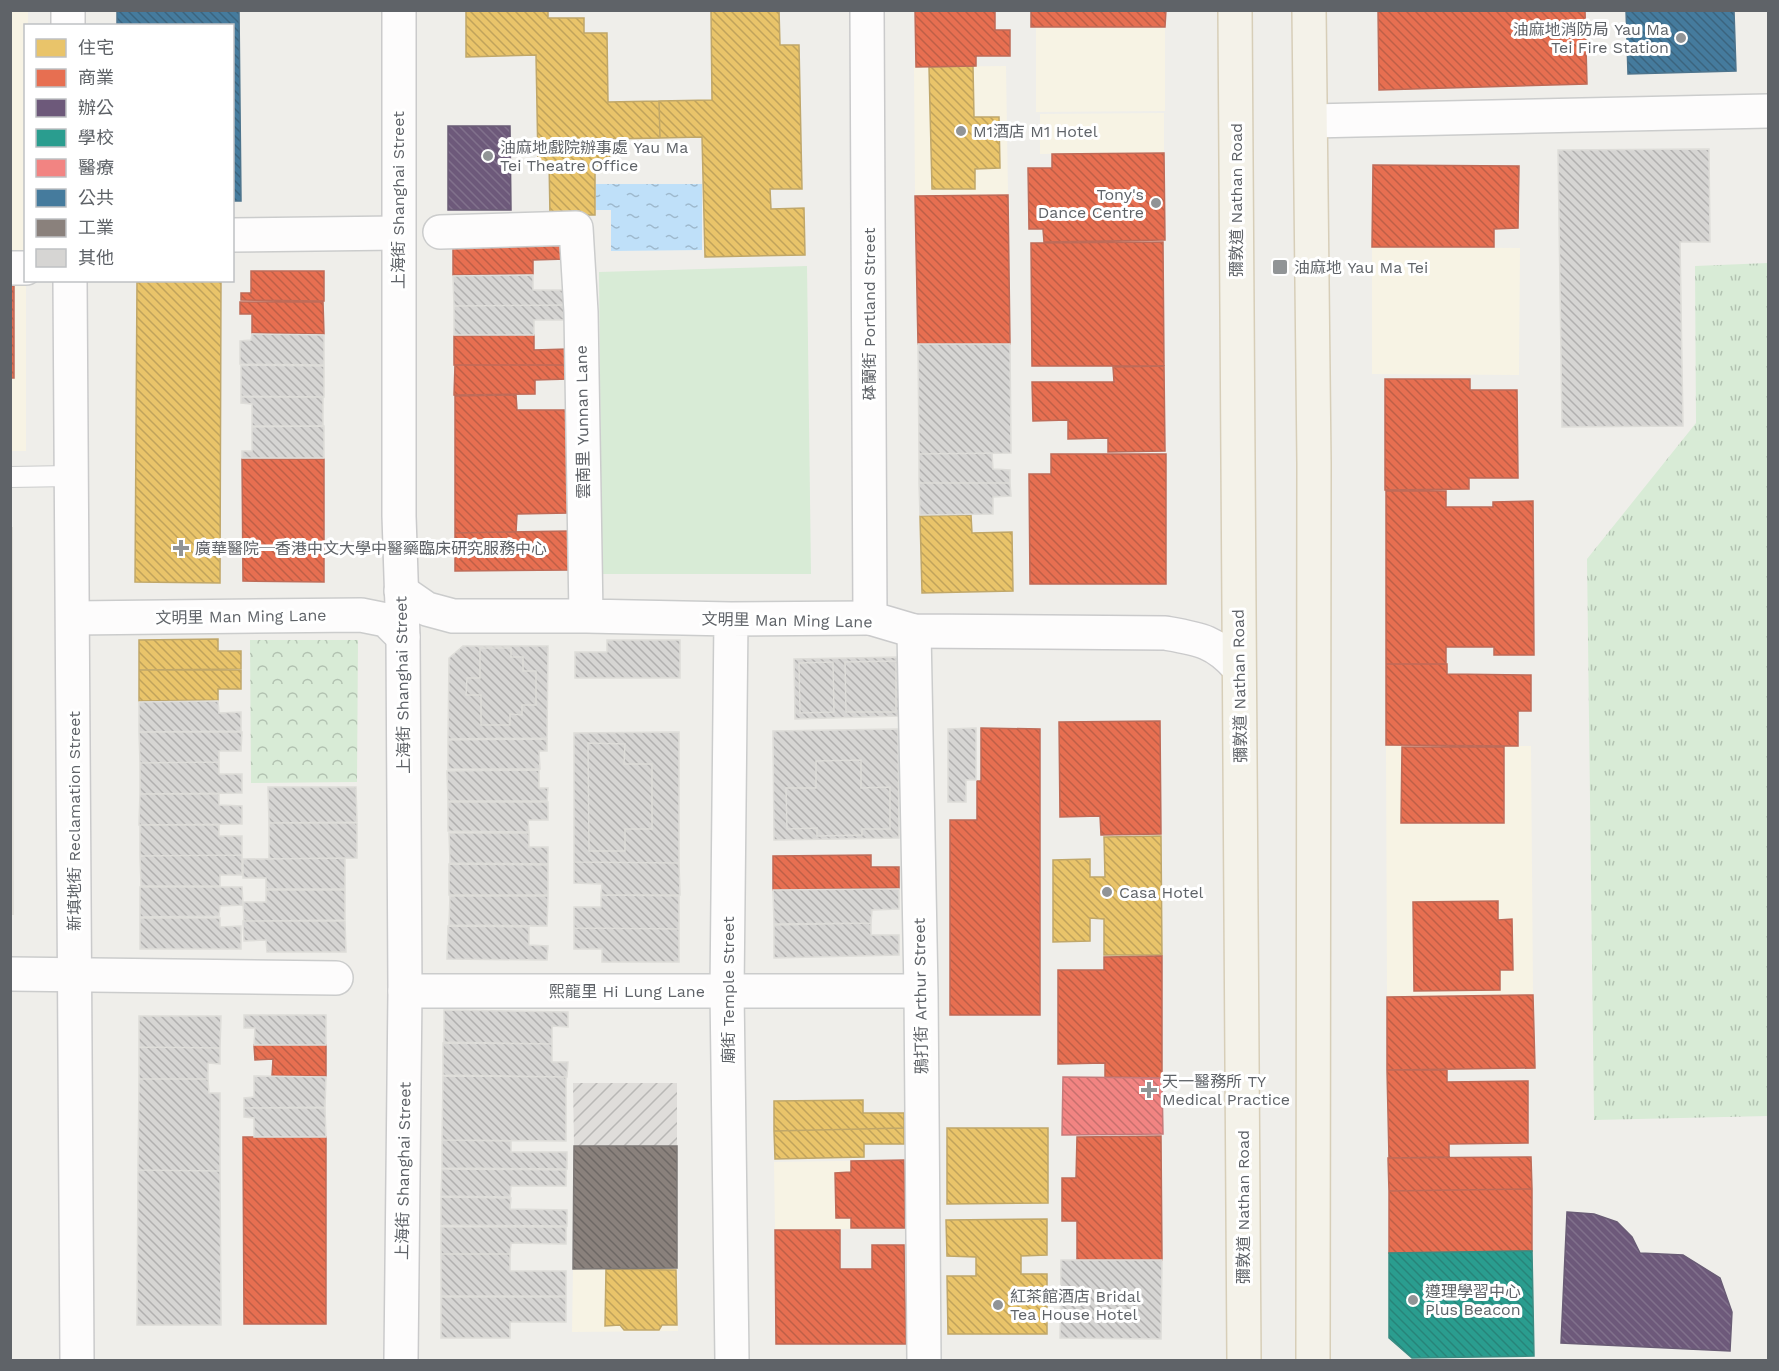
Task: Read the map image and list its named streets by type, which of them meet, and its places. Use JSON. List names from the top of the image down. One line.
{"streets":{"main road":["彌敦道 Nathan Road"],"street":["上海街 Shanghai Street","砵蘭街 Portland Street","雲南里 Yunnan Lane","文明里 Man Ming Lane","新填地街 Reclamation Street","廟街 Temple Street","熙龍里 Hi Lung Lane","鴉打街 Arthur Street"]},"crossings":[["上海街 Shanghai Street","文明里 Man Ming Lane"],["上海街 Shanghai Street","熙龍里 Hi Lung Lane"],["彌敦道 Nathan Road","文明里 Man Ming Lane"],["砵蘭街 Portland Street","文明里 Man Ming Lane"],["雲南里 Yunnan Lane","文明里 Man Ming Lane"],["文明里 Man Ming Lane","新填地街 Reclamation Street"],["文明里 Man Ming Lane","廟街 Temple Street"],["文明里 Man Ming Lane","鴉打街 Arthur Street"],["廟街 Temple Street","熙龍里 Hi Lung Lane"],["熙龍里 Hi Lung Lane","鴉打街 Arthur Street"]],"places":{"other":["油麻地消防局 Yau Ma Tei Fire Station","M1酒店 M1 Hotel","油麻地戲院辦事處 Yau Ma Tei Theatre Office","Tony's Dance Centre","Casa Hotel","遵理學習中心 Plus Beacon","紅茶館酒店 Bridal Tea House Hotel"],"transit":["油麻地 Yau Ma Tei"],"health":["廣華醫院─香港中文大學中醫藥臨床研究服務中心","天一醫務所 TY Medical Practice"]},"legend":["住宅","商業","辦公","學校","醫療","公共","工業","其他"]}
